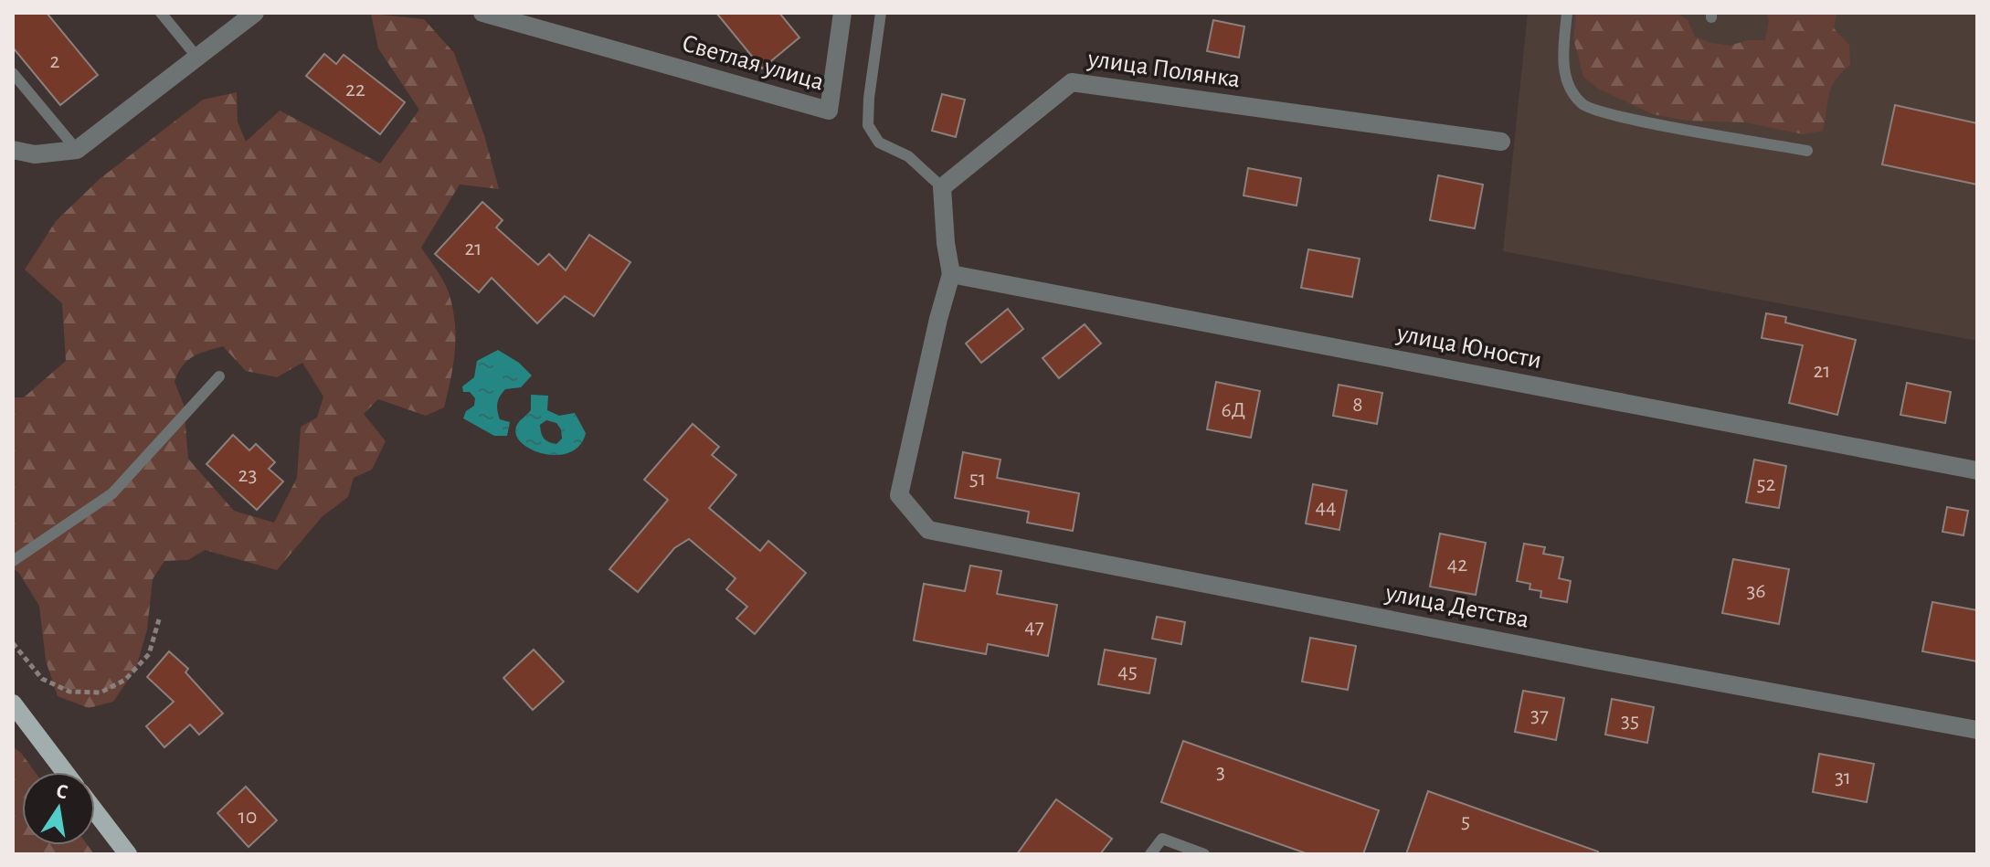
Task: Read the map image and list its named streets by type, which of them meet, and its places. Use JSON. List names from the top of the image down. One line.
{"streets":{"street":["Светлая улица","улица Полянка","улица Юности","улица Детства"]},"crossings":[["улица Юности","улица Детства"]],"house_numbers":["2","22","21","21","8","6Д","23","51","52","44","42","36","47","45","37","35","3","31","10","5"],"north":"top"}
